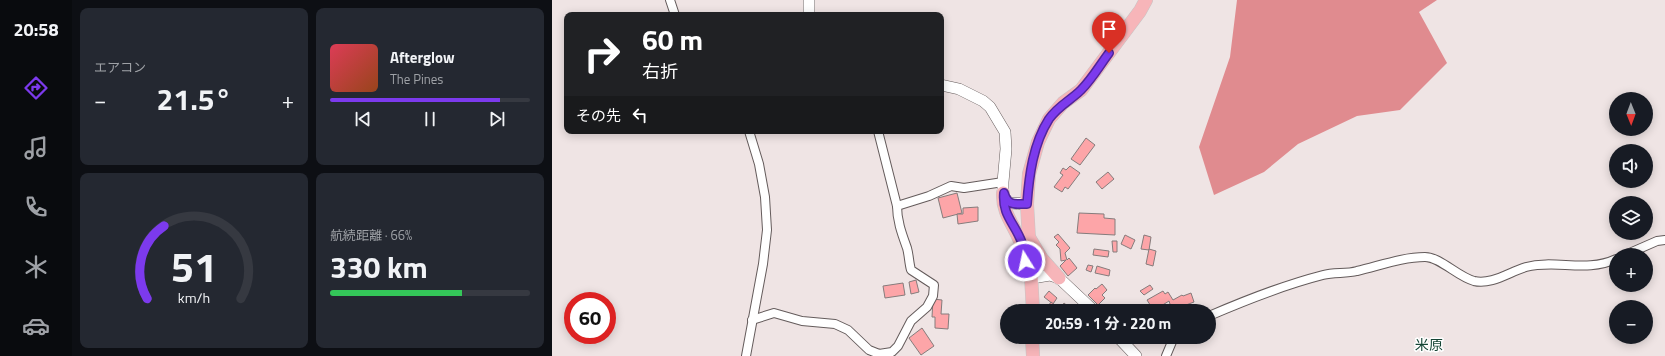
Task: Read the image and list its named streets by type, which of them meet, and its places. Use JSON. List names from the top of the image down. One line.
{"districts":["米原"],"north":"bottom","page":{"tabs":"20:58","tile":["エアコン",["航続距離 · 66%","330 km"]],"turn":["60 m","右折"],"song":["Afterglow","The Pines"],"heat":["−","21.5°","+"],"map_buttons":["+","−"],"then":"その先","limit":"60","trip":"20:59 · 1 分 · 220 m","gauge":["51","km/h"]}}
